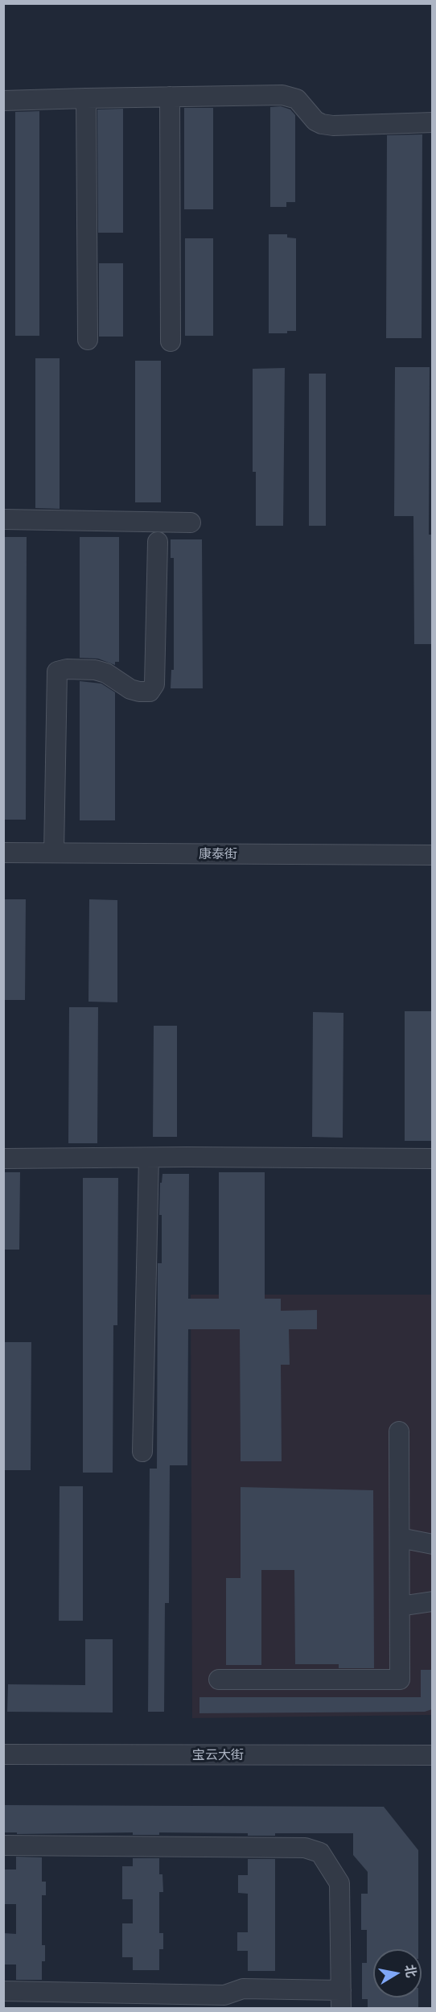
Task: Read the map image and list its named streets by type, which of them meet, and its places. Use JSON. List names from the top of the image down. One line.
{"streets":{"street":["康泰街","宝云大街"]},"north":"right"}
